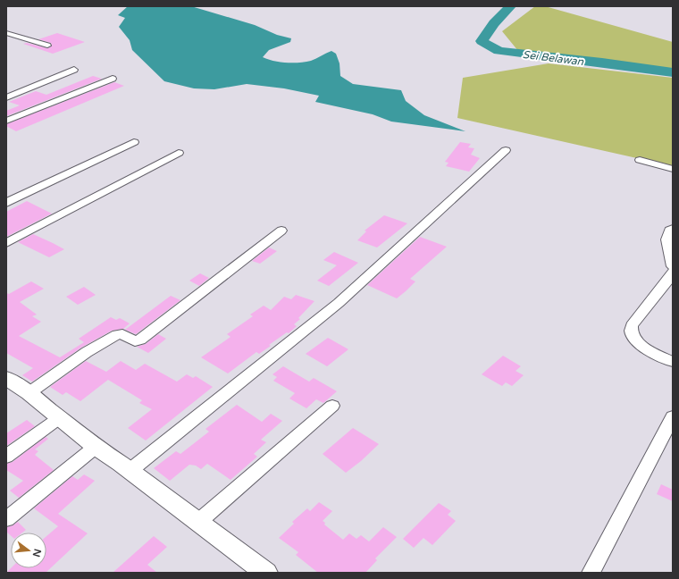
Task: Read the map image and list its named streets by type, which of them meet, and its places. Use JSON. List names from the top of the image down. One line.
{"water":["Sei Belawan"],"north":"right"}
